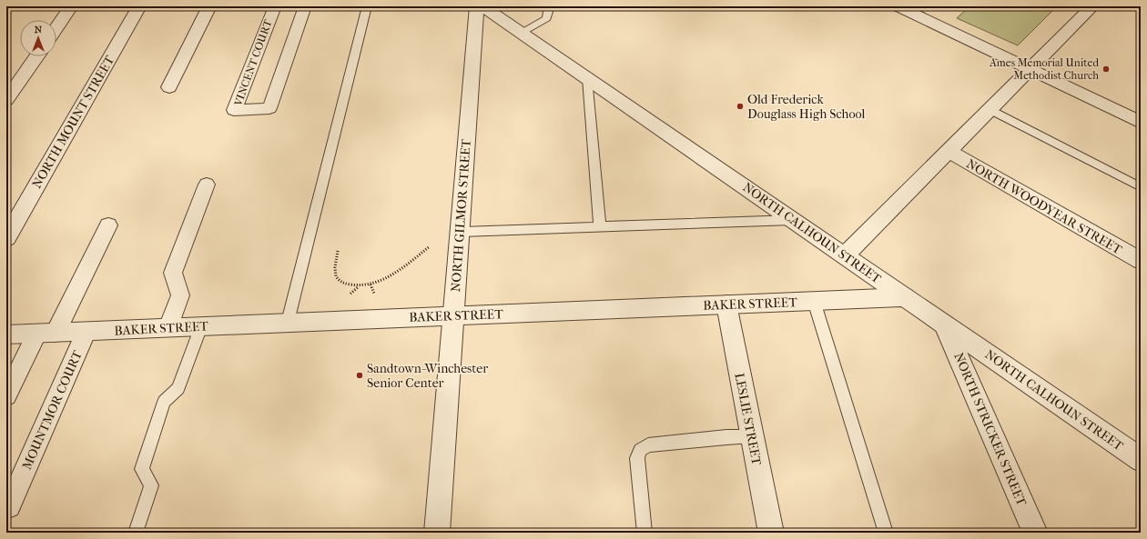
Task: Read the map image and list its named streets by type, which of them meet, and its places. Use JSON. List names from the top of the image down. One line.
{"streets":{"street":["VINCENT COURT","NORTH MOUNT STREET","NORTH WOODYEAR STREET","NORTH GILMOR STREET","NORTH CALHOUN STREET","BAKER STREET","MOUNTMOR COURT","LESLIE STREET","NORTH STRICKER STREET"]},"crossings":[["NORTH GILMOR STREET","BAKER STREET"],["NORTH CALHOUN STREET","BAKER STREET"],["NORTH CALHOUN STREET","NORTH STRICKER STREET"],["BAKER STREET","MOUNTMOR COURT"],["BAKER STREET","LESLIE STREET"]],"places":["Ames Memorial United Methodist Church","Old Frederick Douglass High School","Sandtown-Winchester Senior Center"],"north":"top"}
